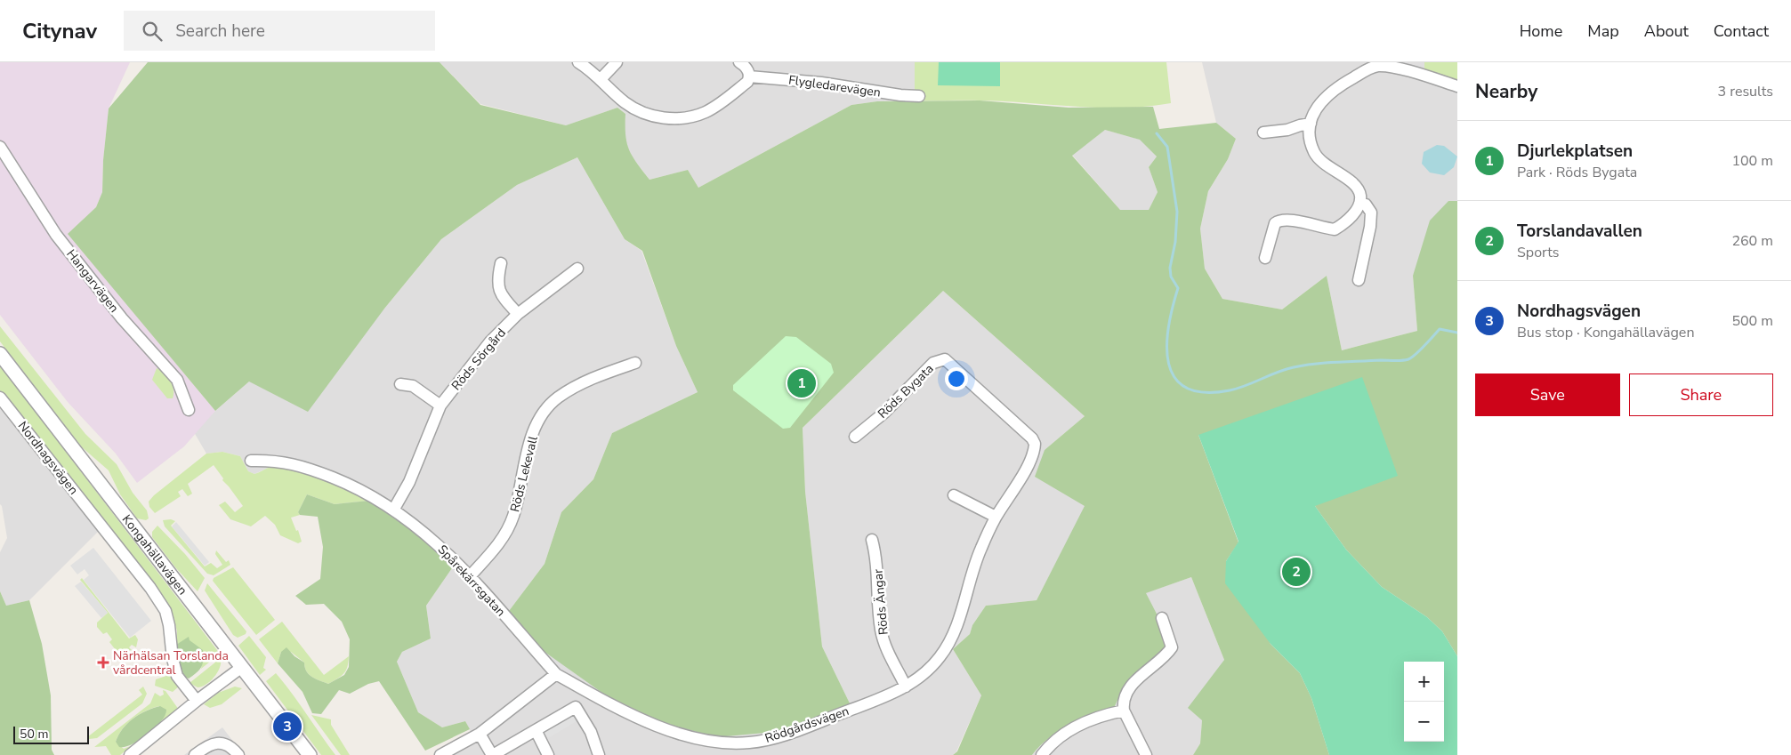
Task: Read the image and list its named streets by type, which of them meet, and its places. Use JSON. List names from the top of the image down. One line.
{"streets":{"street":["Flygledarevägen","Hangarvägen","Röds Sörgård","Röds Bygata","Nordhagsvägen","Röds Lekevall","Kongahällavägen","Spårekärrsgatan","Röds Ängar","Rödgårdsvägen"]},"crossings":[["Röds Sörgård","Spårekärrsgatan"],["Röds Bygata","Rödgårdsvägen"],["Röds Lekevall","Spårekärrsgatan"],["Spårekärrsgatan","Rödgårdsvägen"],["Röds Ängar","Rödgårdsvägen"]],"places":{"health":["Närhälsan Torslanda vårdcentral"]},"scale_bar":"50 m","page":{"header":"Citynav","search":"Search here","nav":["Home","Map","About","Contact"],"heading":["Nearby","3 results"],"list":[{"mark":"1","name":"Djurlekplatsen","note":"Park · Röds Bygata","value":"100 m"},{"mark":"2","name":"Torslandavallen","note":"Sports","value":"260 m"},{"mark":"3","name":"Nordhagsvägen","note":"Bus stop · Kongahällavägen","value":"500 m"}],"buttons":["Save","Share"],"pins":["1","2","3"],"map_buttons":["+","−"],"scale":"50 m"}}
